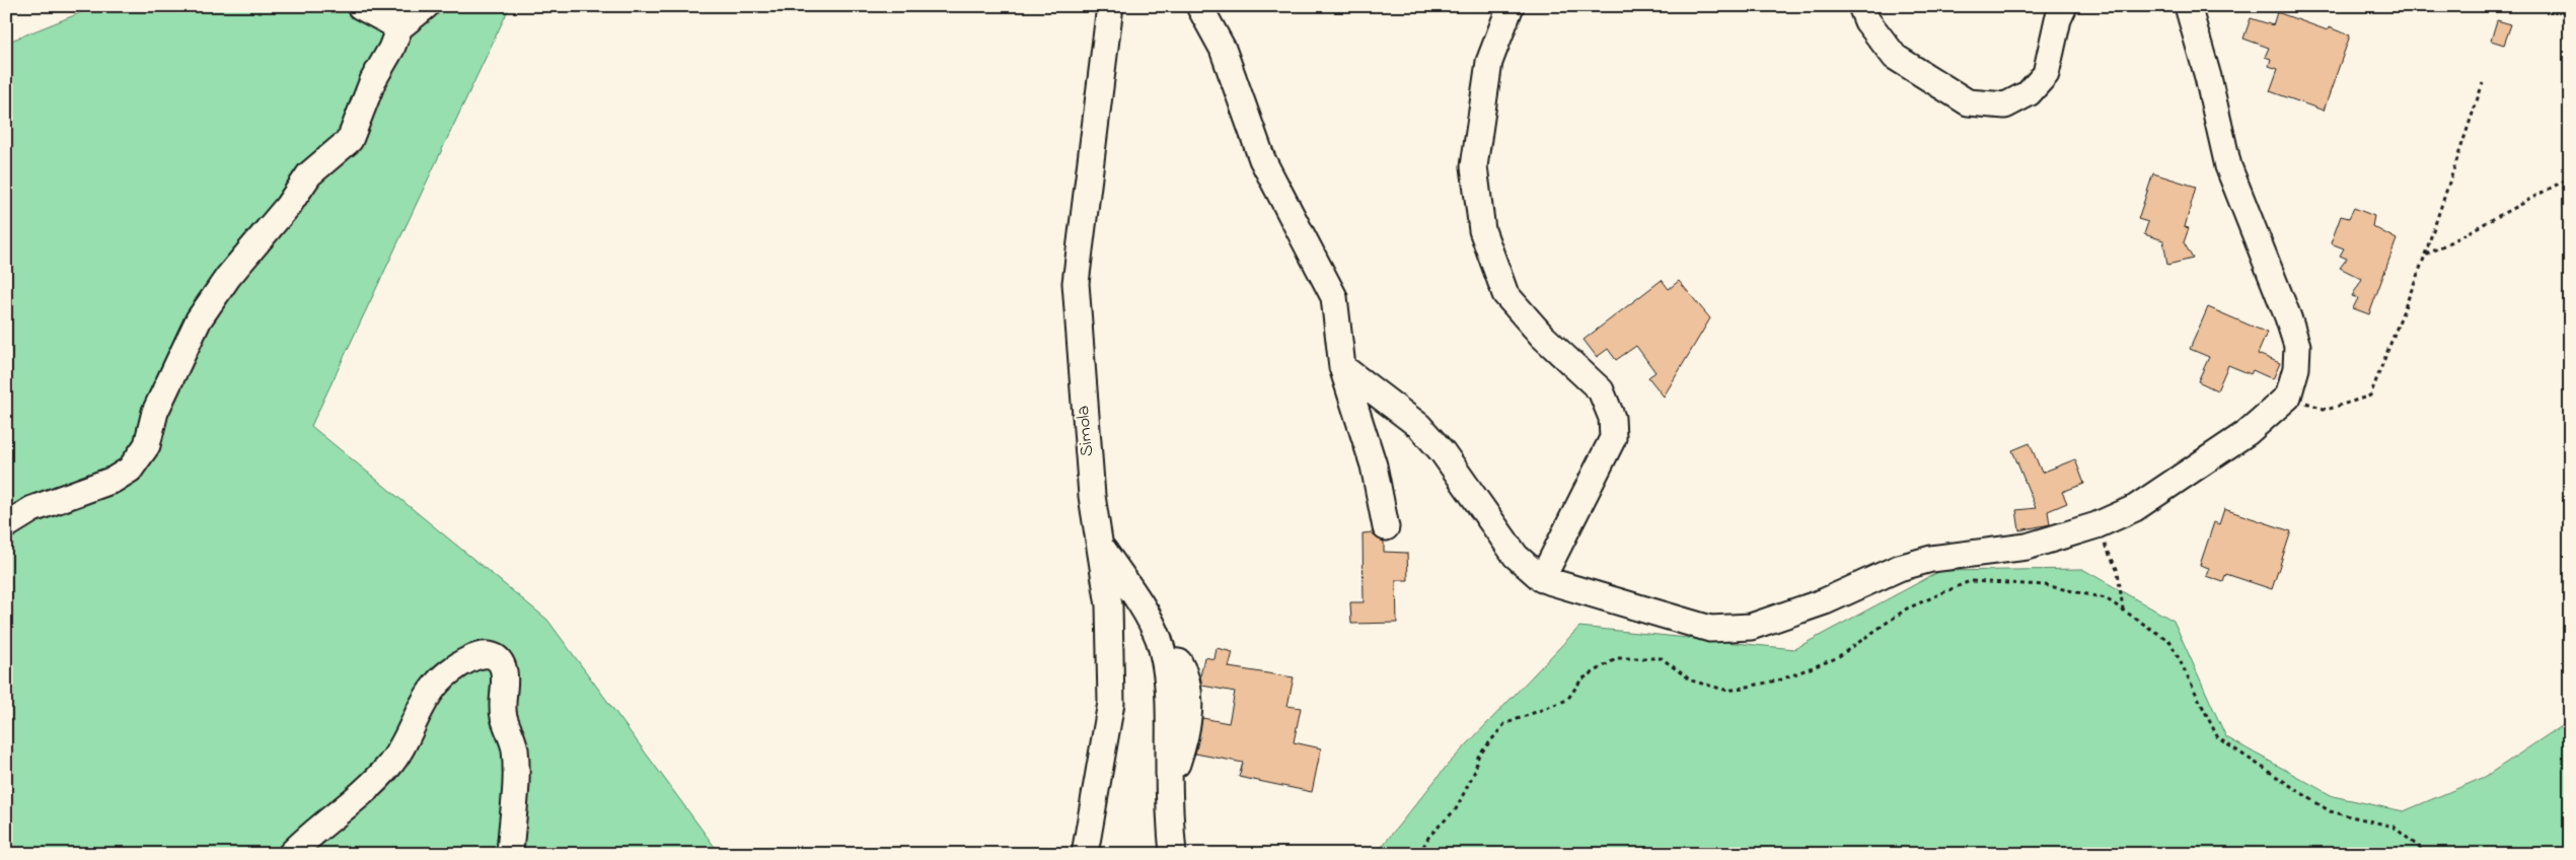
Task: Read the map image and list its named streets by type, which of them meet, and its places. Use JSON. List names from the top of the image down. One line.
{"streets":{"street":["Simola"]}}
